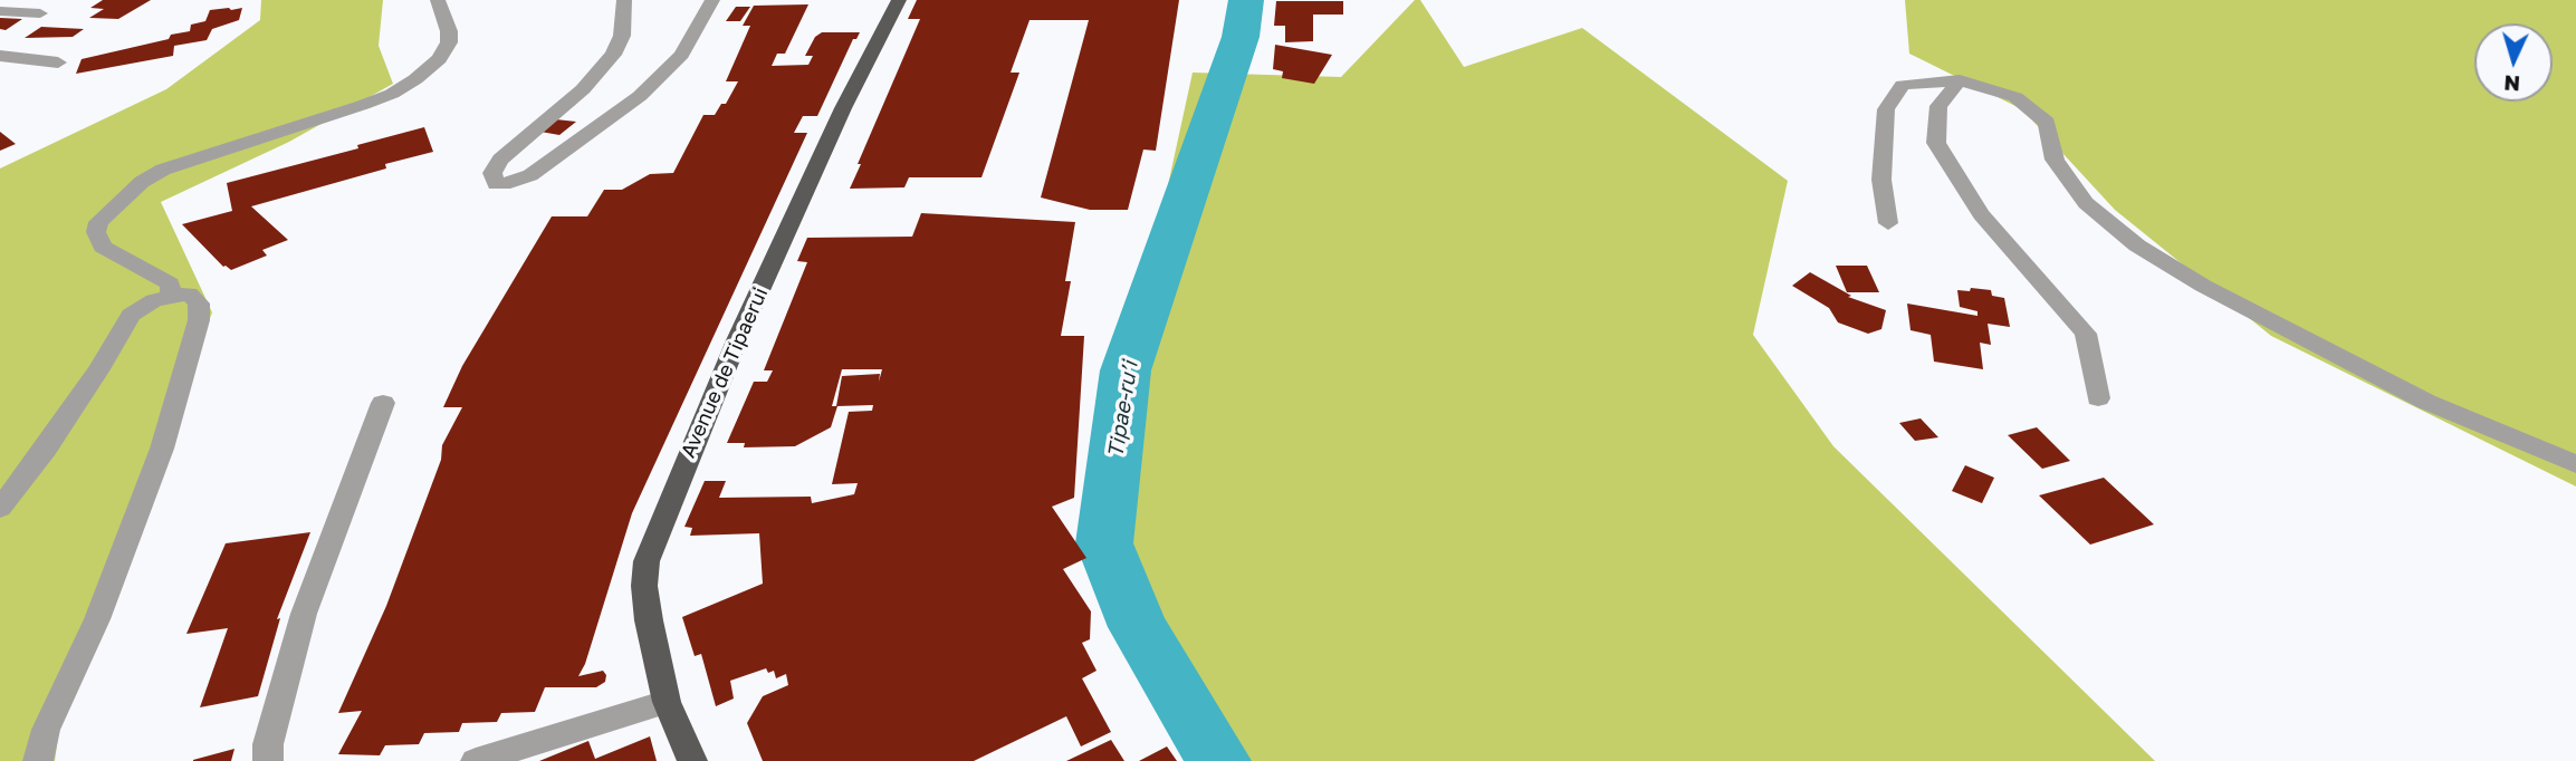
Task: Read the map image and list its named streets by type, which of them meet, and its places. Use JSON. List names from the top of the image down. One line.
{"streets":{"main road":["Avenue de Tipaerui"]},"water":["Tipae-ru’i"],"north":"bottom"}
